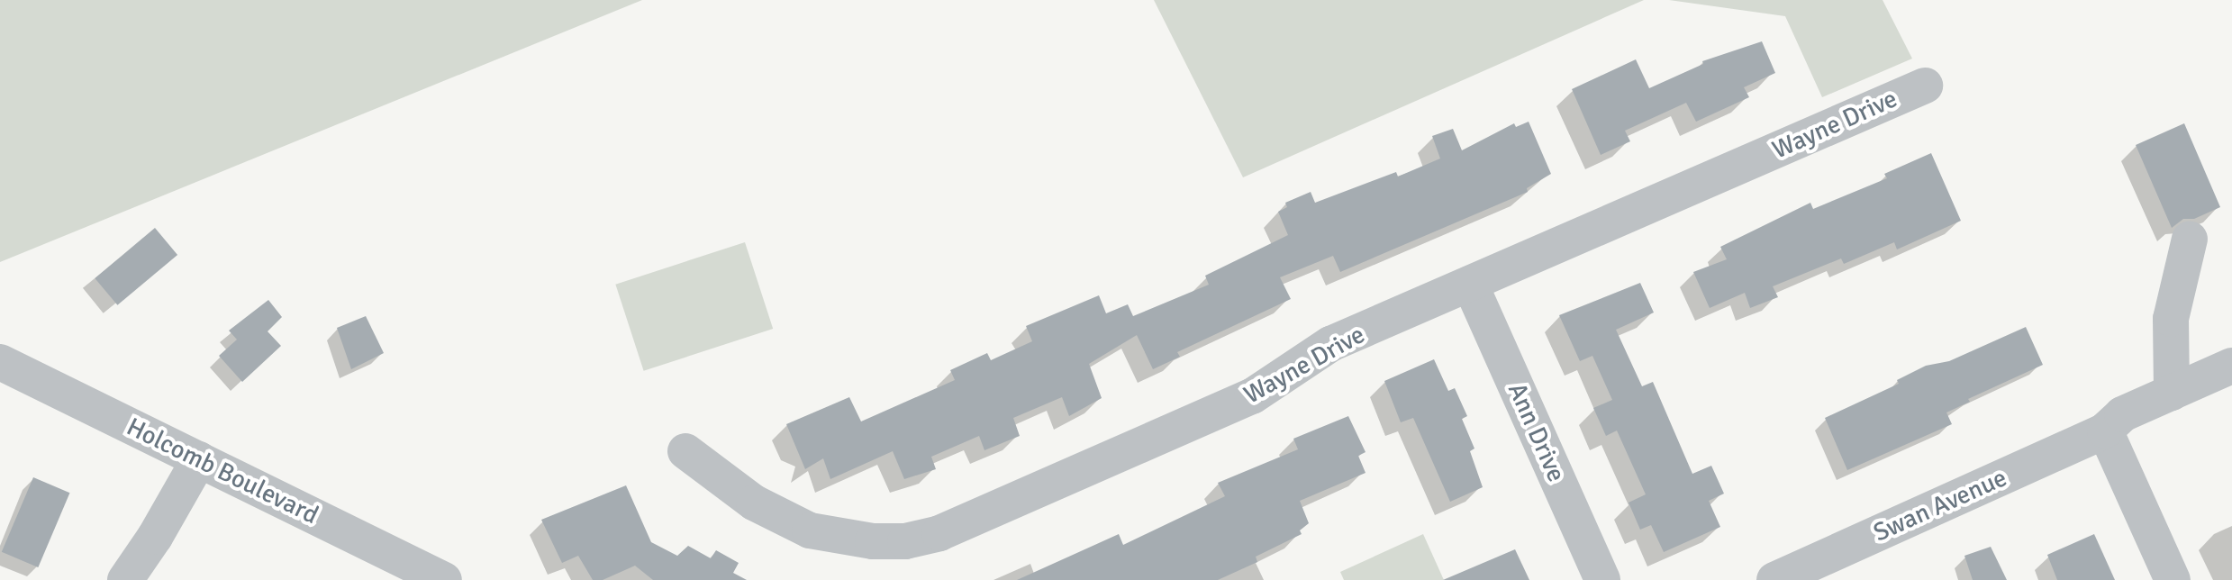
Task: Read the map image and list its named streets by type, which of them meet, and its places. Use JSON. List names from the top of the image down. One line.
{"streets":{"street":["Wayne Drive","Ann Drive","Holcomb Boulevard","Swan Avenue"]},"crossings":[["Wayne Drive","Ann Drive"]]}
